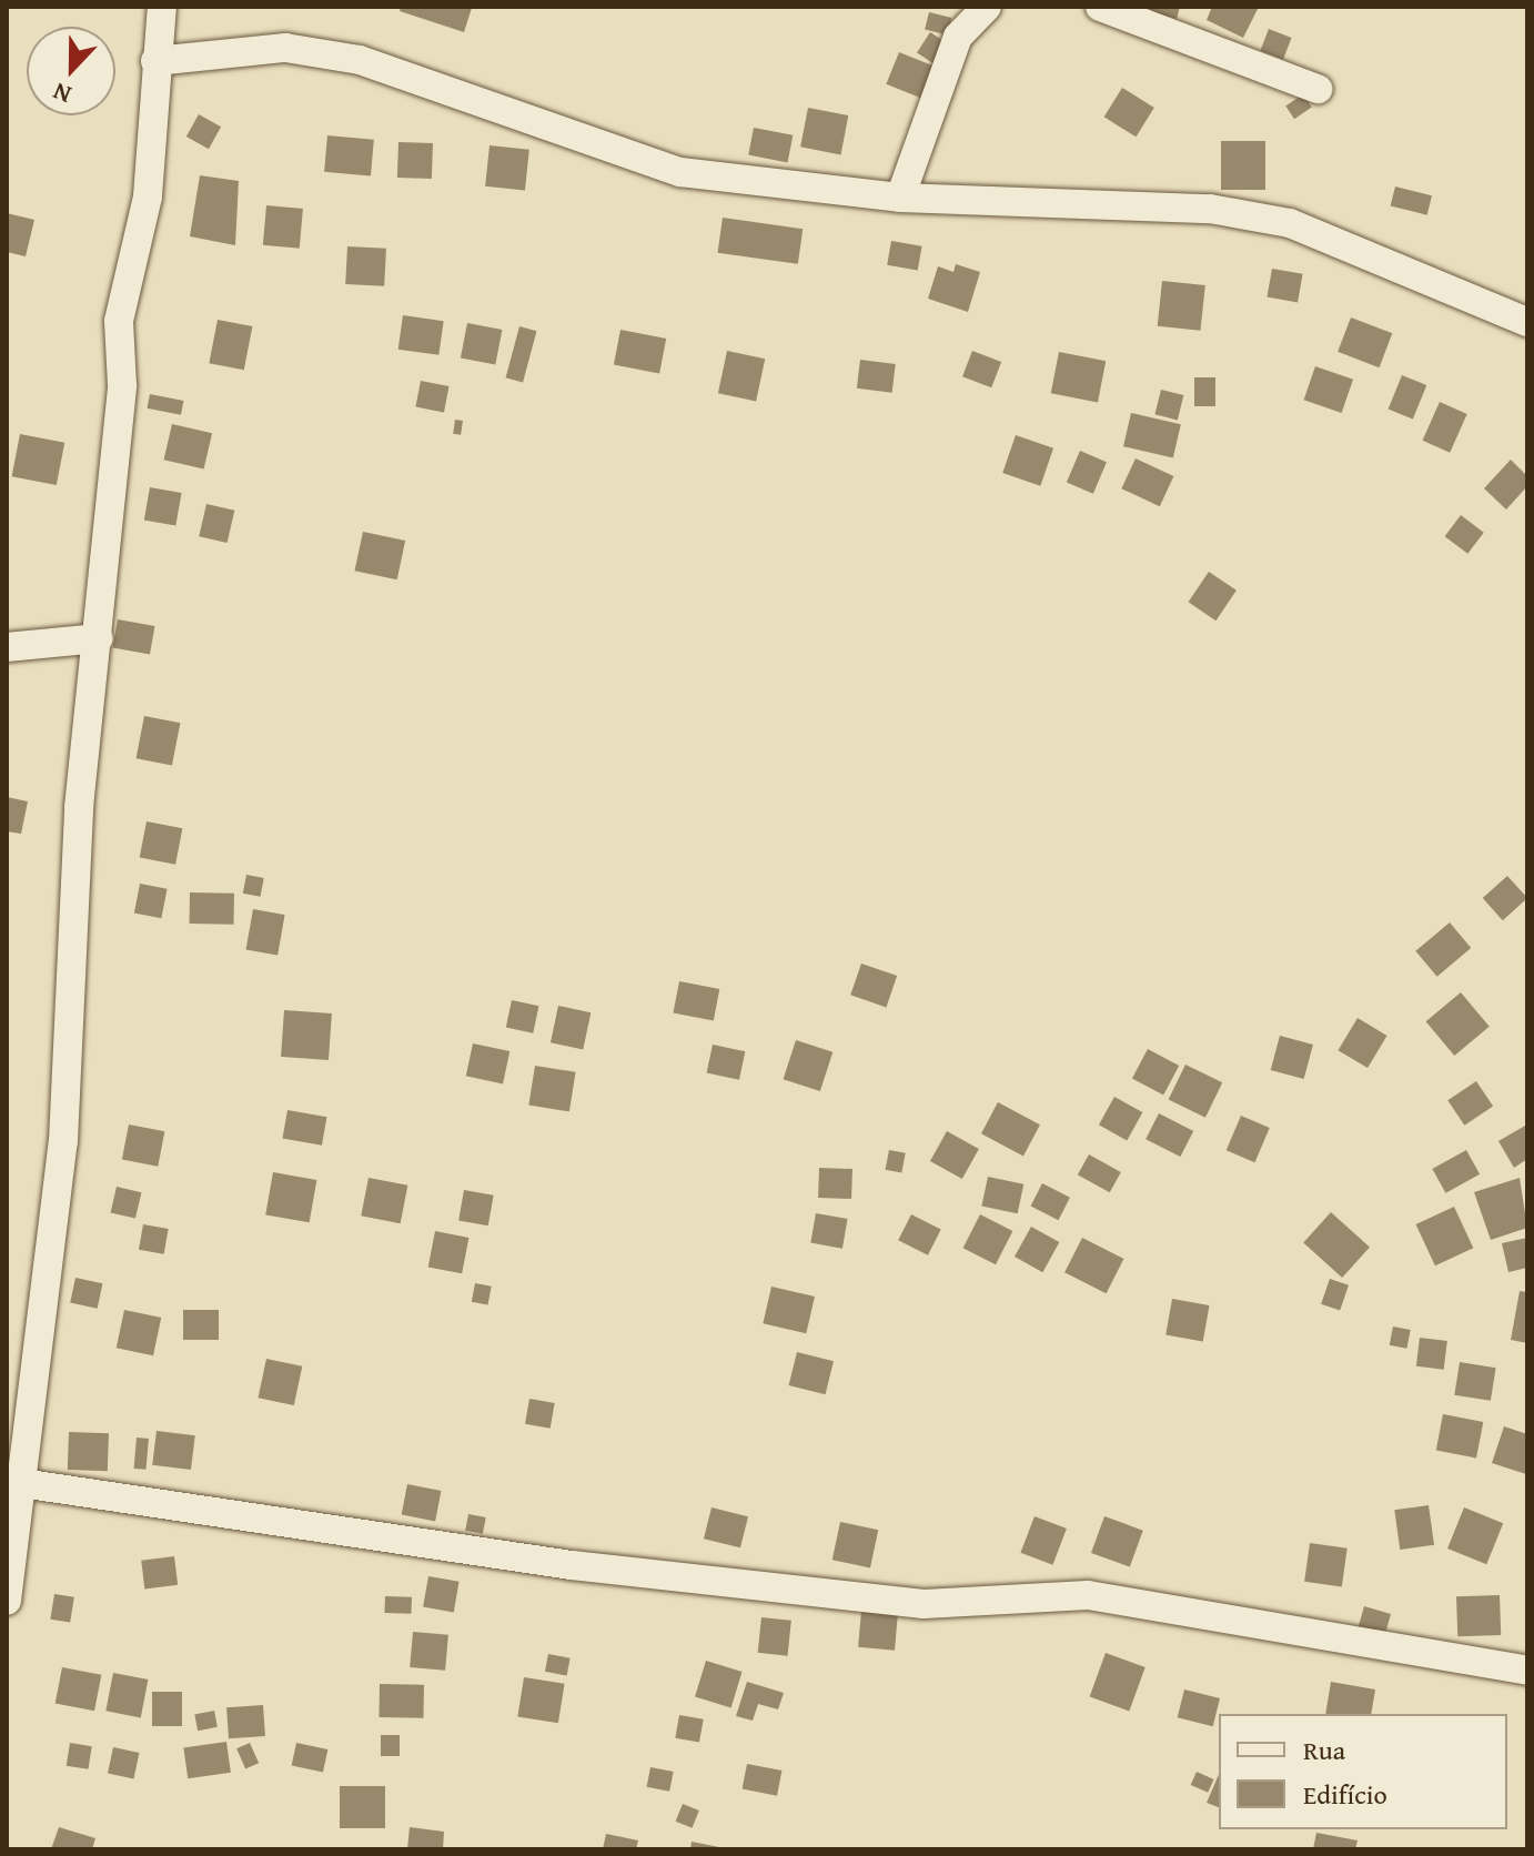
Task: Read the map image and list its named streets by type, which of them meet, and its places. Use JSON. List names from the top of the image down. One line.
{"legend":["Rua","Edifício"],"north":"bottom"}
